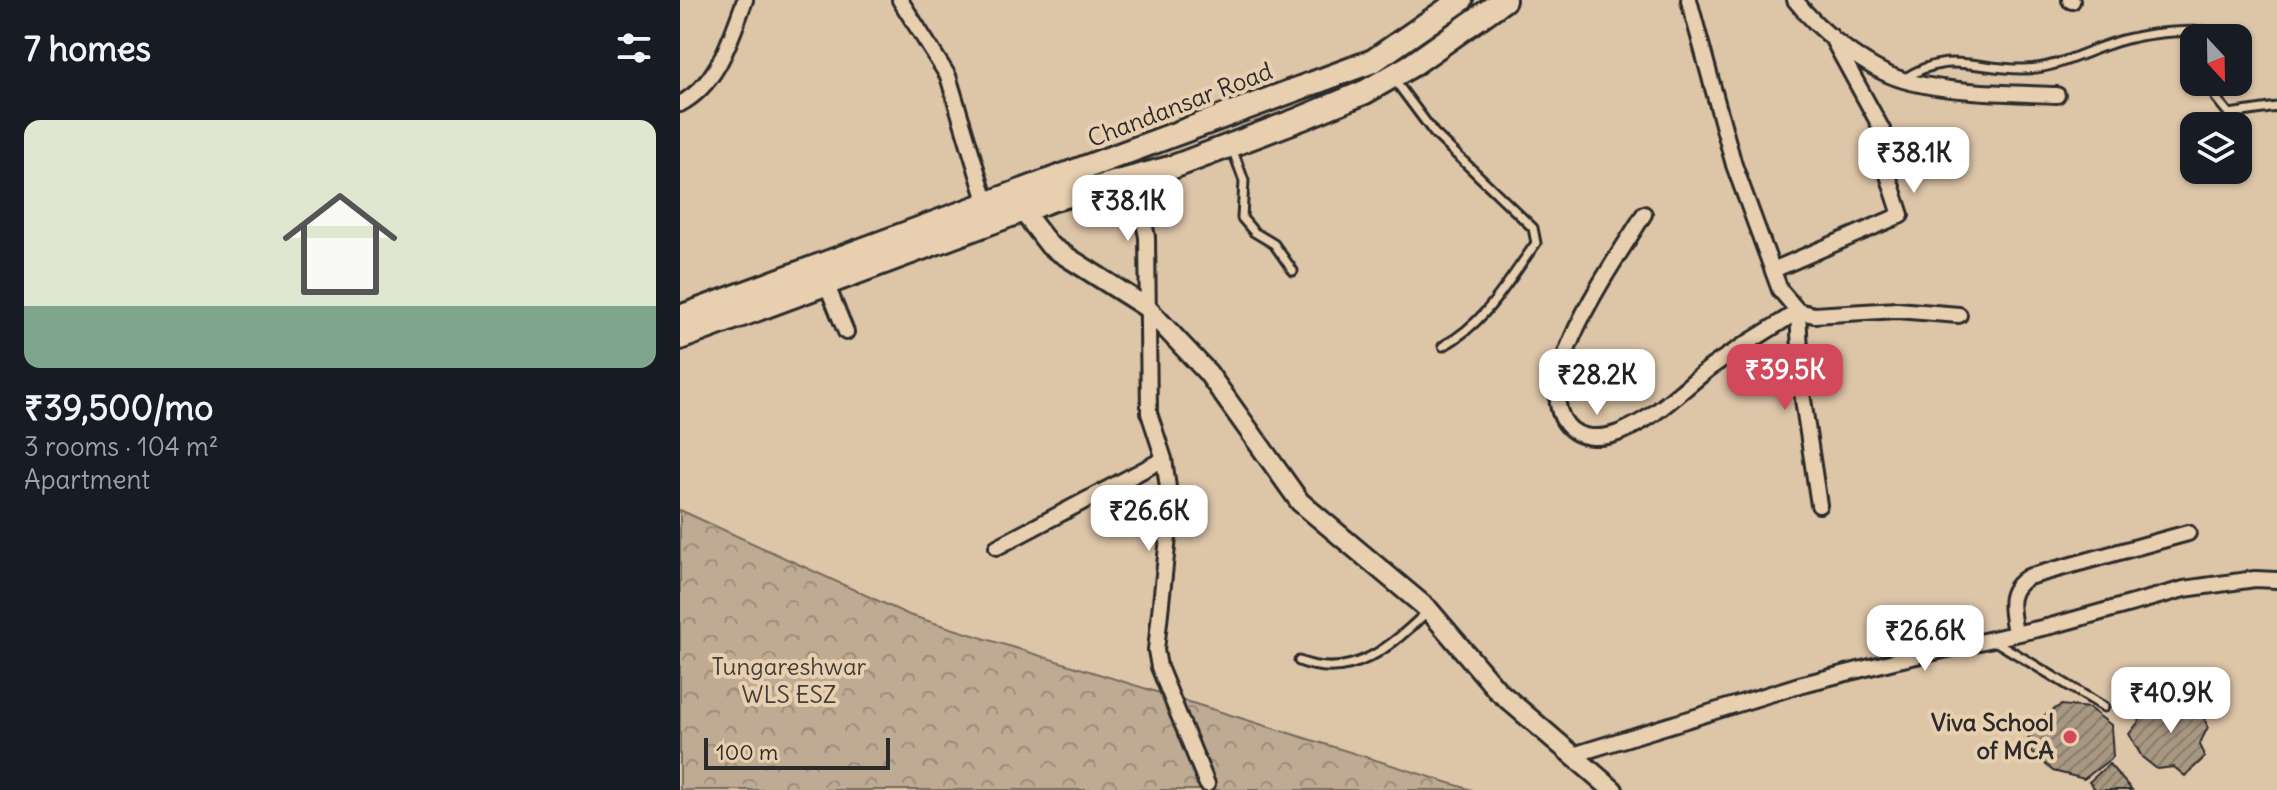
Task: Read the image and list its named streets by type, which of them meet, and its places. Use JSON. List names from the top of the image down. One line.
{"streets":{"main road":["Chandansar Road"]},"parks":["Tungareshwar WLS ESZ"],"places":["Viva School of MCA"],"scale_bar":"100 m","north":"bottom","page":{"heading":"7 homes","list":[{"name":"₹39,500/mo","note":"3 rooms · 104 m² · Apartment"}],"price":["₹38.1K","₹38.1K","₹39.5K","₹28.2K","₹26.6K","₹26.6K","₹40.9K"],"scale":"100 m"}}
